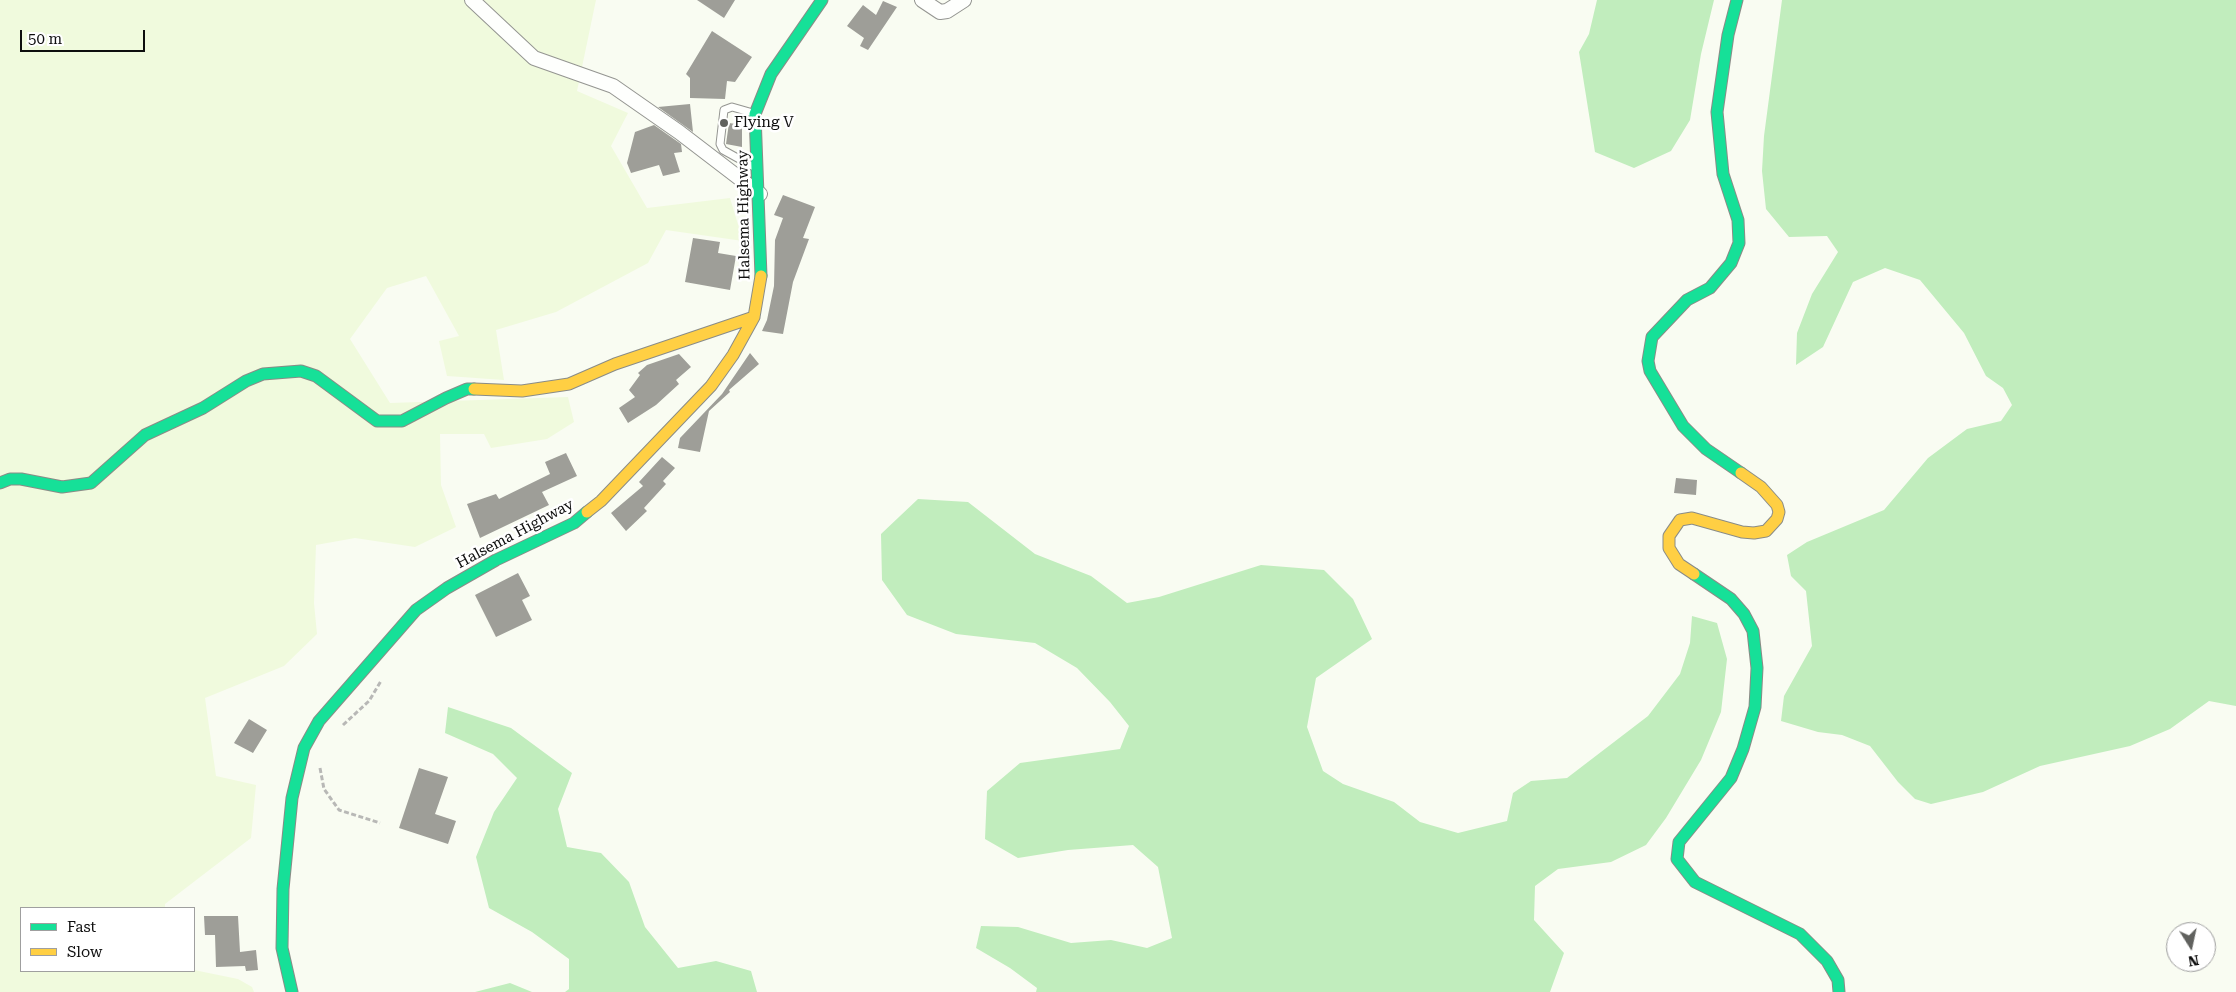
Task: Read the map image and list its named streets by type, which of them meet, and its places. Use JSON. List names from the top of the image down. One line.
{"streets":{"main road":["Halsema Highway"]},"places":["Flying V"],"legend":["Fast","Slow"],"scale_bar":"50 m","north":"bottom"}
